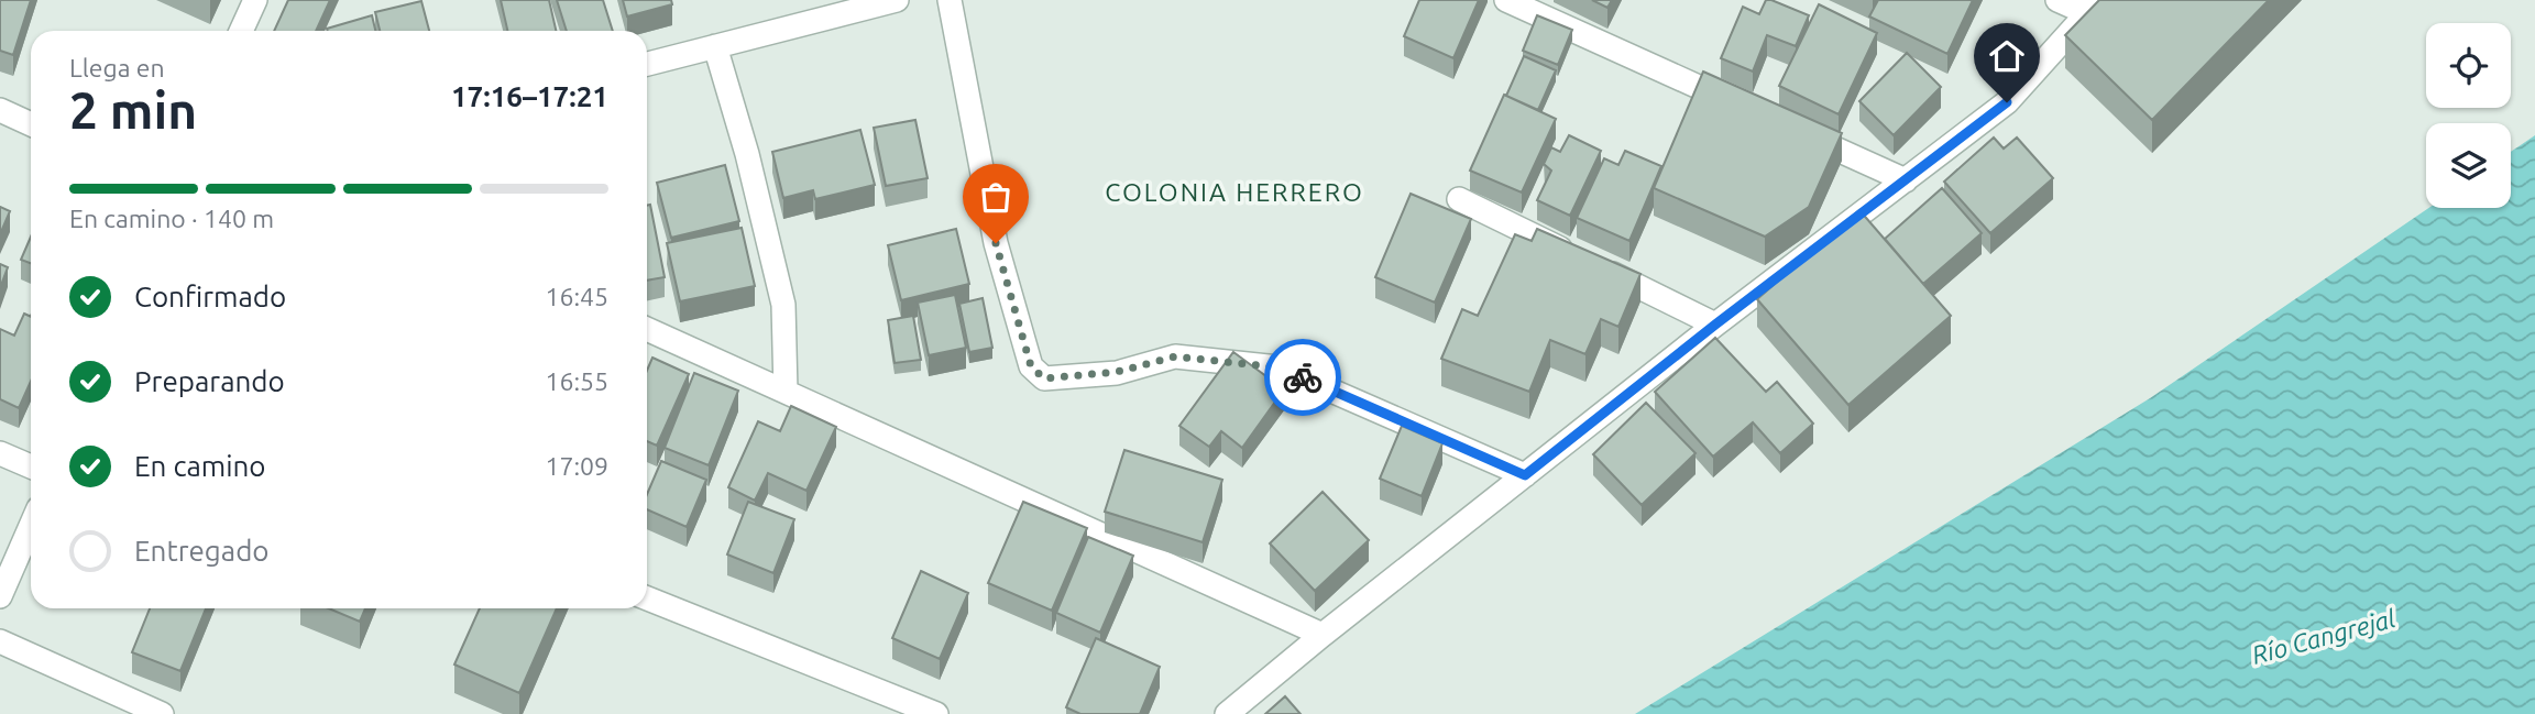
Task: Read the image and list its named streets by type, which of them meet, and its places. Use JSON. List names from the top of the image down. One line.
{"districts":["COLONIA HERRERO"],"water":["Río Cangrejal"],"page":{"heading":["2 min","Llega en","17:16–17:21"],"bar":"En camino · 140 m","list":[["Confirmado","16:45"],["Preparando","16:55"],["En camino","17:09"],"Entregado"]}}
